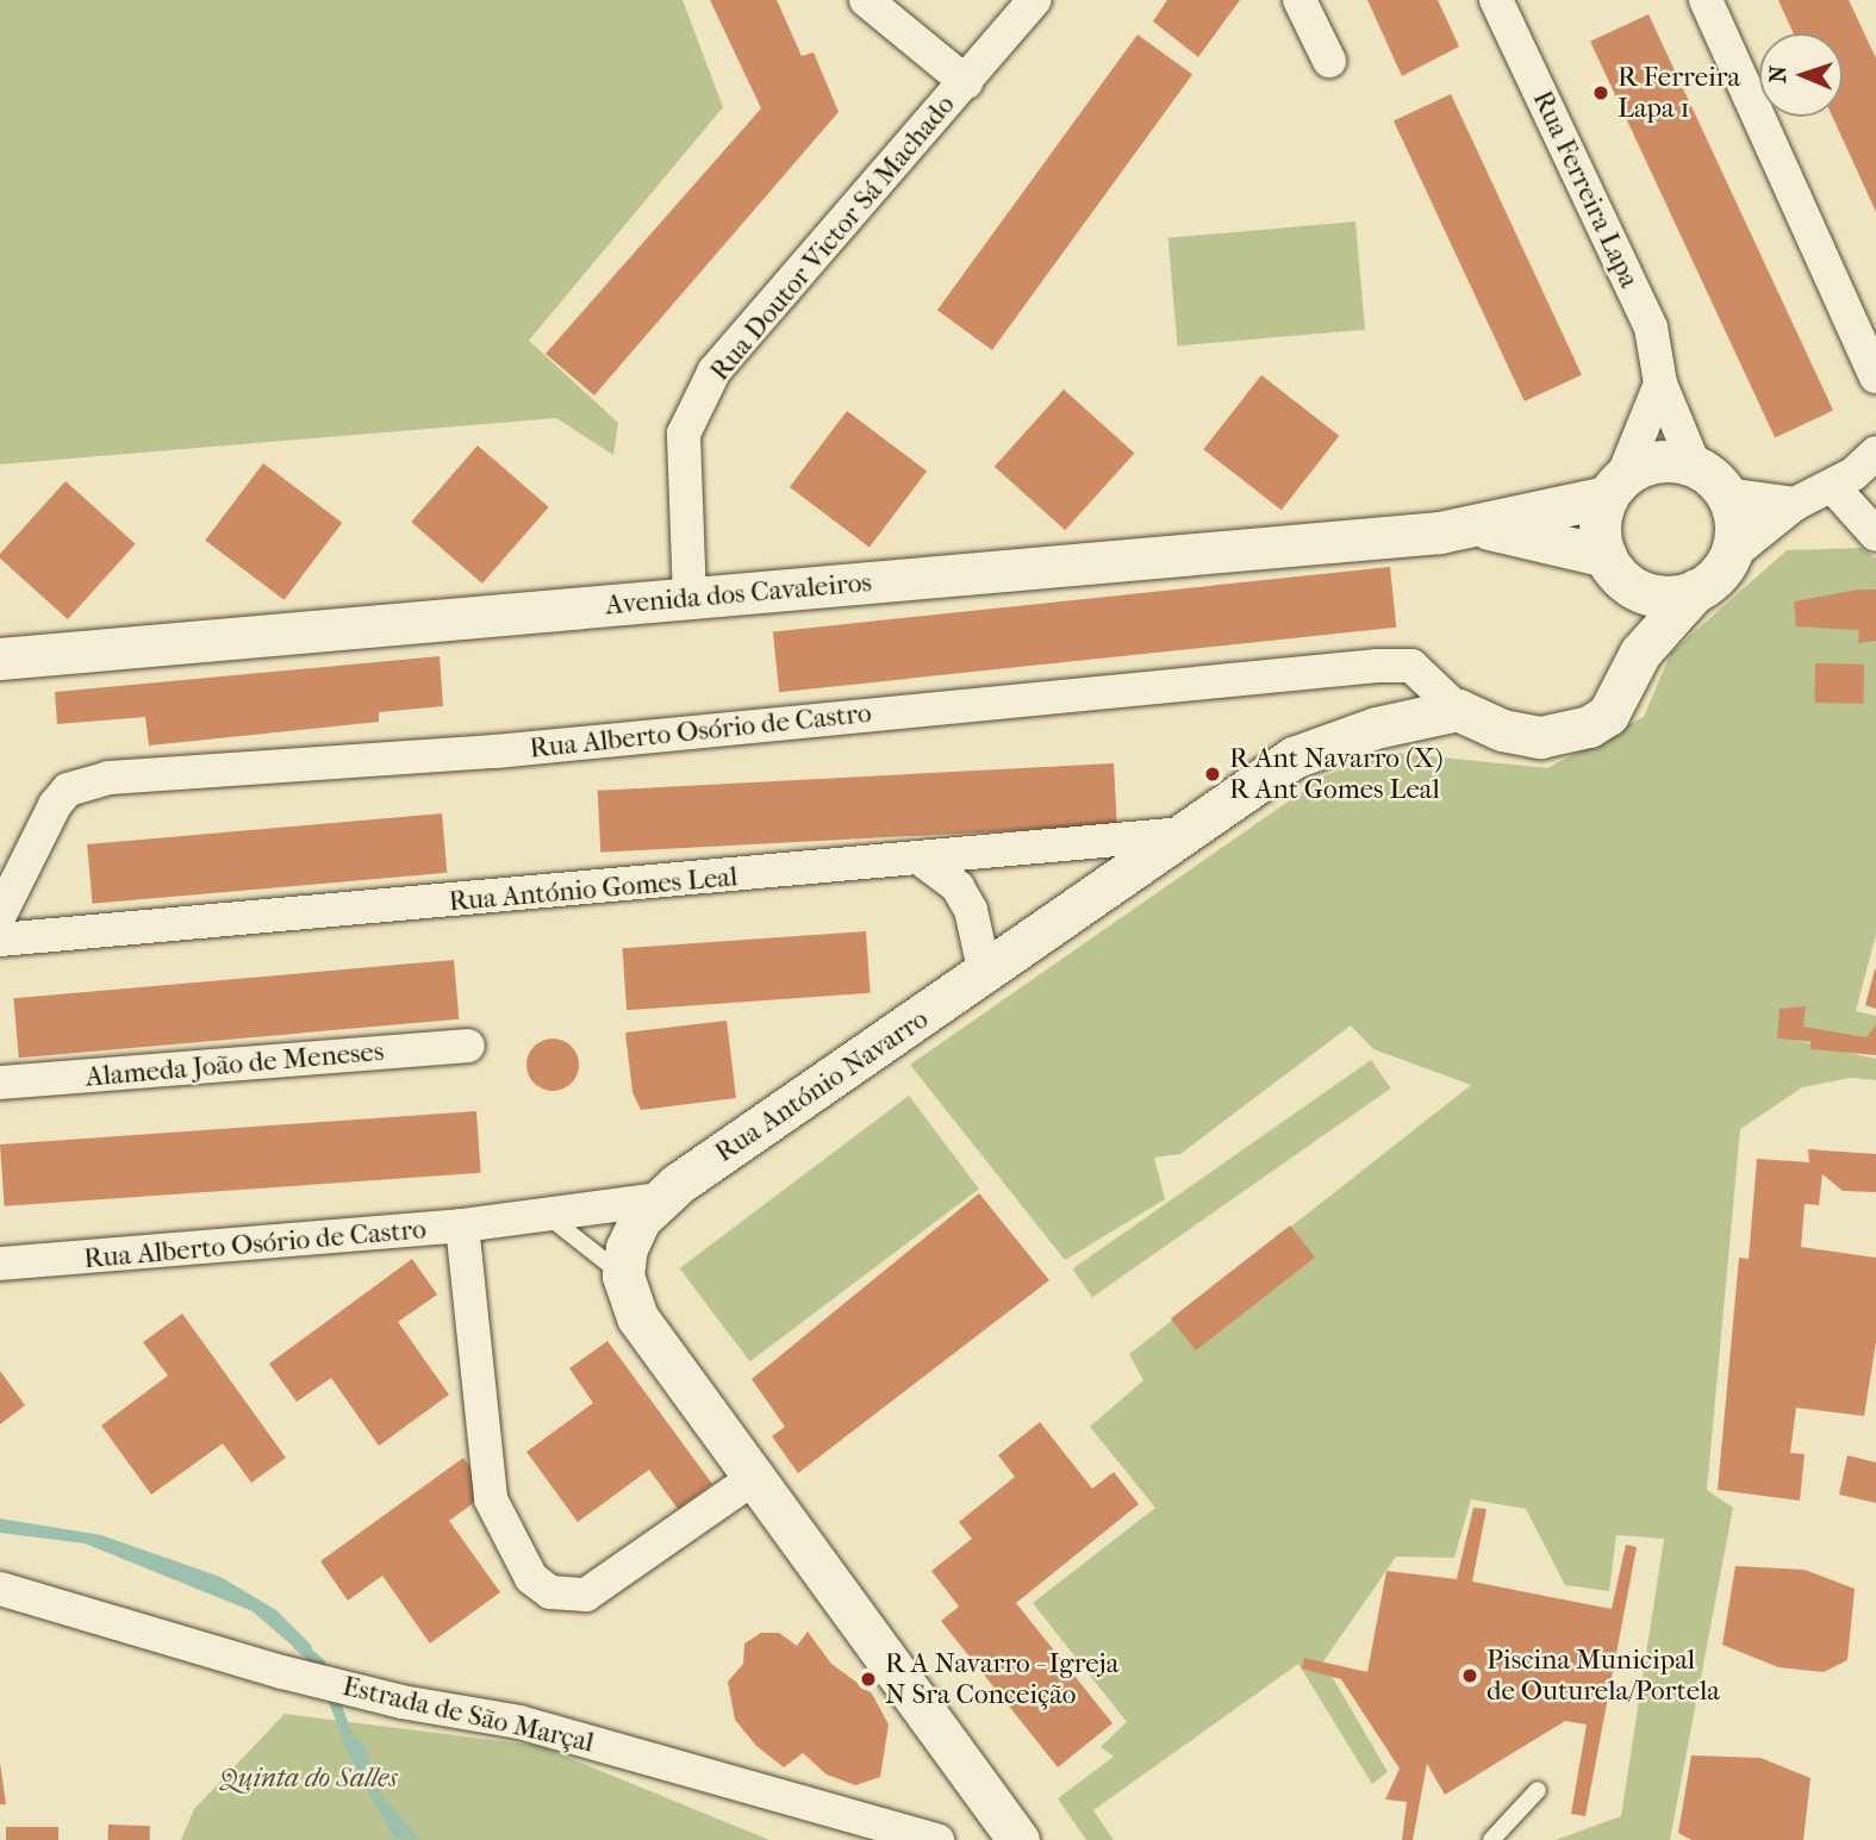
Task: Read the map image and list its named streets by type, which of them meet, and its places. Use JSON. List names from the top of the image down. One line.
{"streets":{"street":["Rua Ferreira Lapa","Rua Doutor Victor Sá Machado","Avenida dos Cavaleiros","Rua Alberto Osório de Castro","Rua António Gomes Leal","Alameda João de Meneses","Rua António Navarro","Estrada de São Marçal"]},"crossings":[["Rua Ferreira Lapa","Avenida dos Cavaleiros"],["Rua Doutor Victor Sá Machado","Avenida dos Cavaleiros"],["Rua Alberto Osório de Castro","Rua António Navarro"],["Rua António Gomes Leal","Rua António Navarro"]],"parks":["Quinta do Salles"],"places":["R Ferreira Lapa 1","R Ant Navarro (X) R Ant Gomes Leal","Piscina Municipal de Outurela/Portela","R A Navarro - Igreja N Sra Conceição"],"north":"left"}
